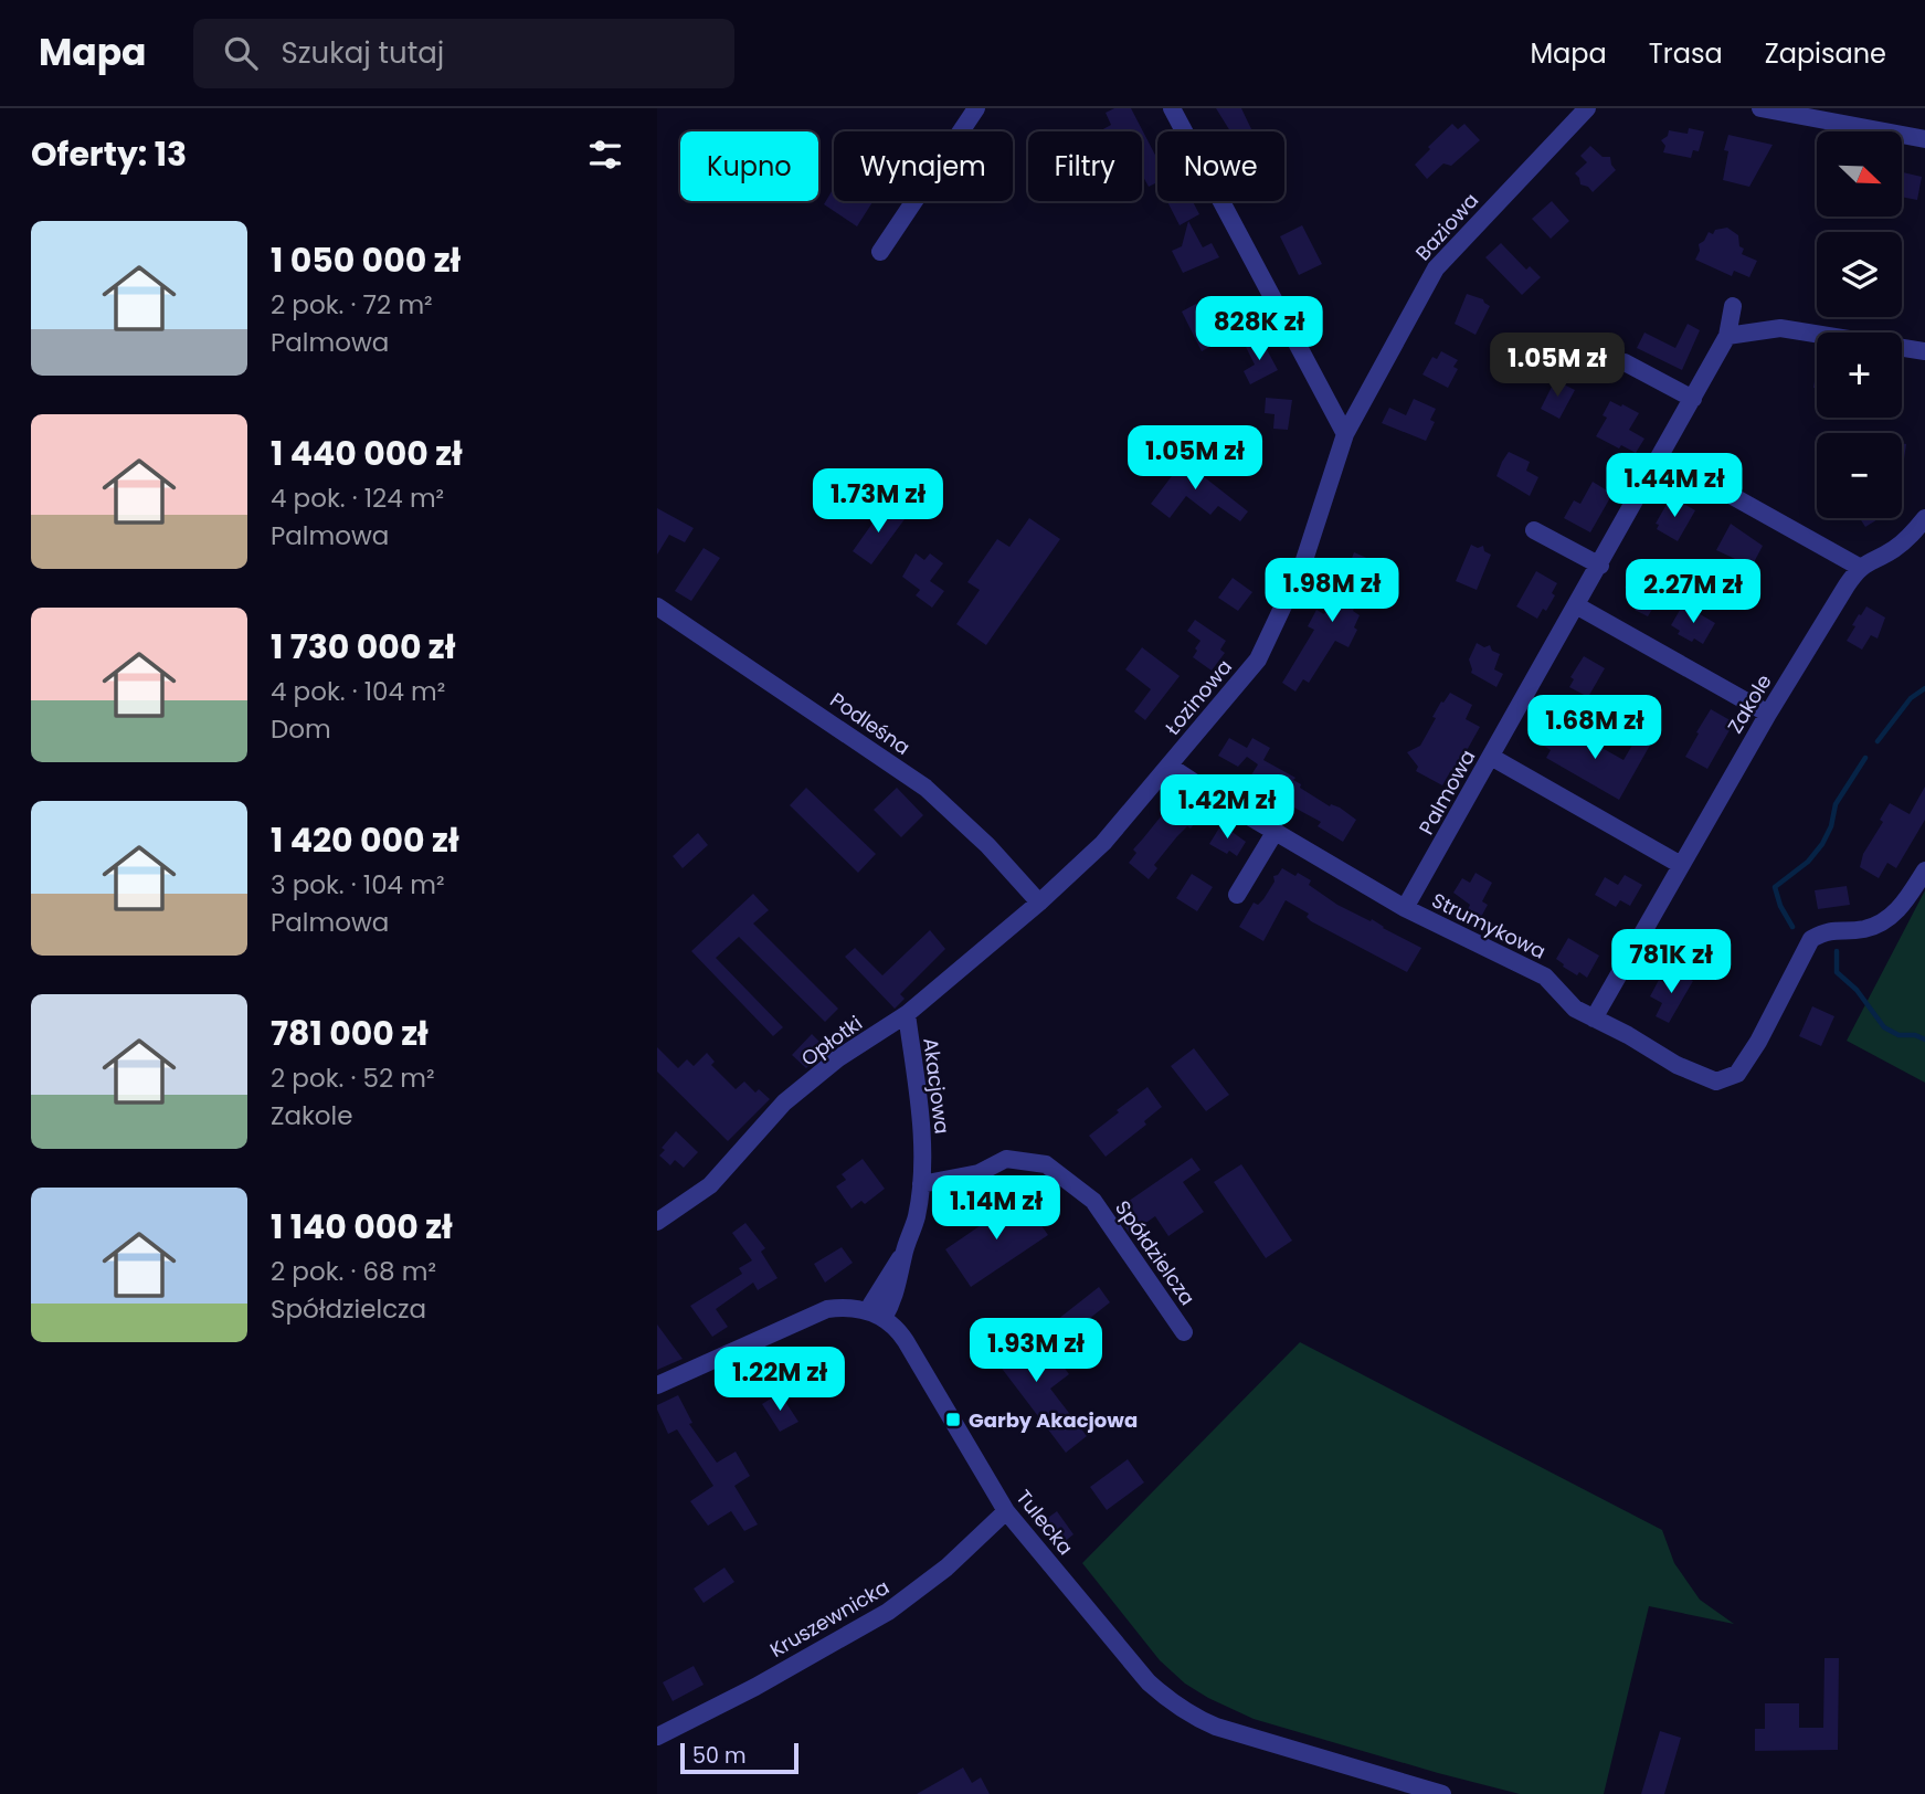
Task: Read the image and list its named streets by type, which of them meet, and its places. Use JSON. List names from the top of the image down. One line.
{"streets":{"street":["Baziowa","Łozinowa","Zakole","Podleśna","Palmowa","Strumykowa","Opłotki","Akacjowa","Spółdzielcza","Tulecka","Kruszewnicka"]},"crossings":[["Baziowa","Łozinowa"],["Łozinowa","Podleśna"],["Łozinowa","Opłotki"],["Zakole","Strumykowa"],["Podleśna","Opłotki"],["Palmowa","Strumykowa"],["Opłotki","Akacjowa"],["Akacjowa","Spółdzielcza"],["Akacjowa","Tulecka"],["Tulecka","Kruszewnicka"]],"places":{"transit":["Garby Akacjowa"]},"scale_bar":"50 m","north":"bottom right","page":{"header":"Mapa","search":"Szukaj tutaj","nav":["Mapa","Trasa","Zapisane"],"heading":"Oferty: 13","map_buttons":["+","−"],"chip":["Kupno","Wynajem","Filtry","Nowe"],"list":[{"name":"1 050 000 zł","note":"2 pok. · 72 m² · Palmowa"},{"name":"1 440 000 zł","note":"4 pok. · 124 m² · Palmowa"},{"name":"1 730 000 zł","note":"4 pok. · 104 m² · Dom"},{"name":"1 420 000 zł","note":"3 pok. · 104 m² · Palmowa"},{"name":"781 000 zł","note":"2 pok. · 52 m² · Zakole"},{"name":"1 140 000 zł","note":"2 pok. · 68 m² · Spółdzielcza"}],"price":["828K zł","1.05M zł","1.05M zł","1.44M zł","1.73M zł","1.98M zł","2.27M zł","1.68M zł","1.42M zł","781K zł","1.14M zł","1.93M zł","1.22M zł"],"scale":"50 m"}}
